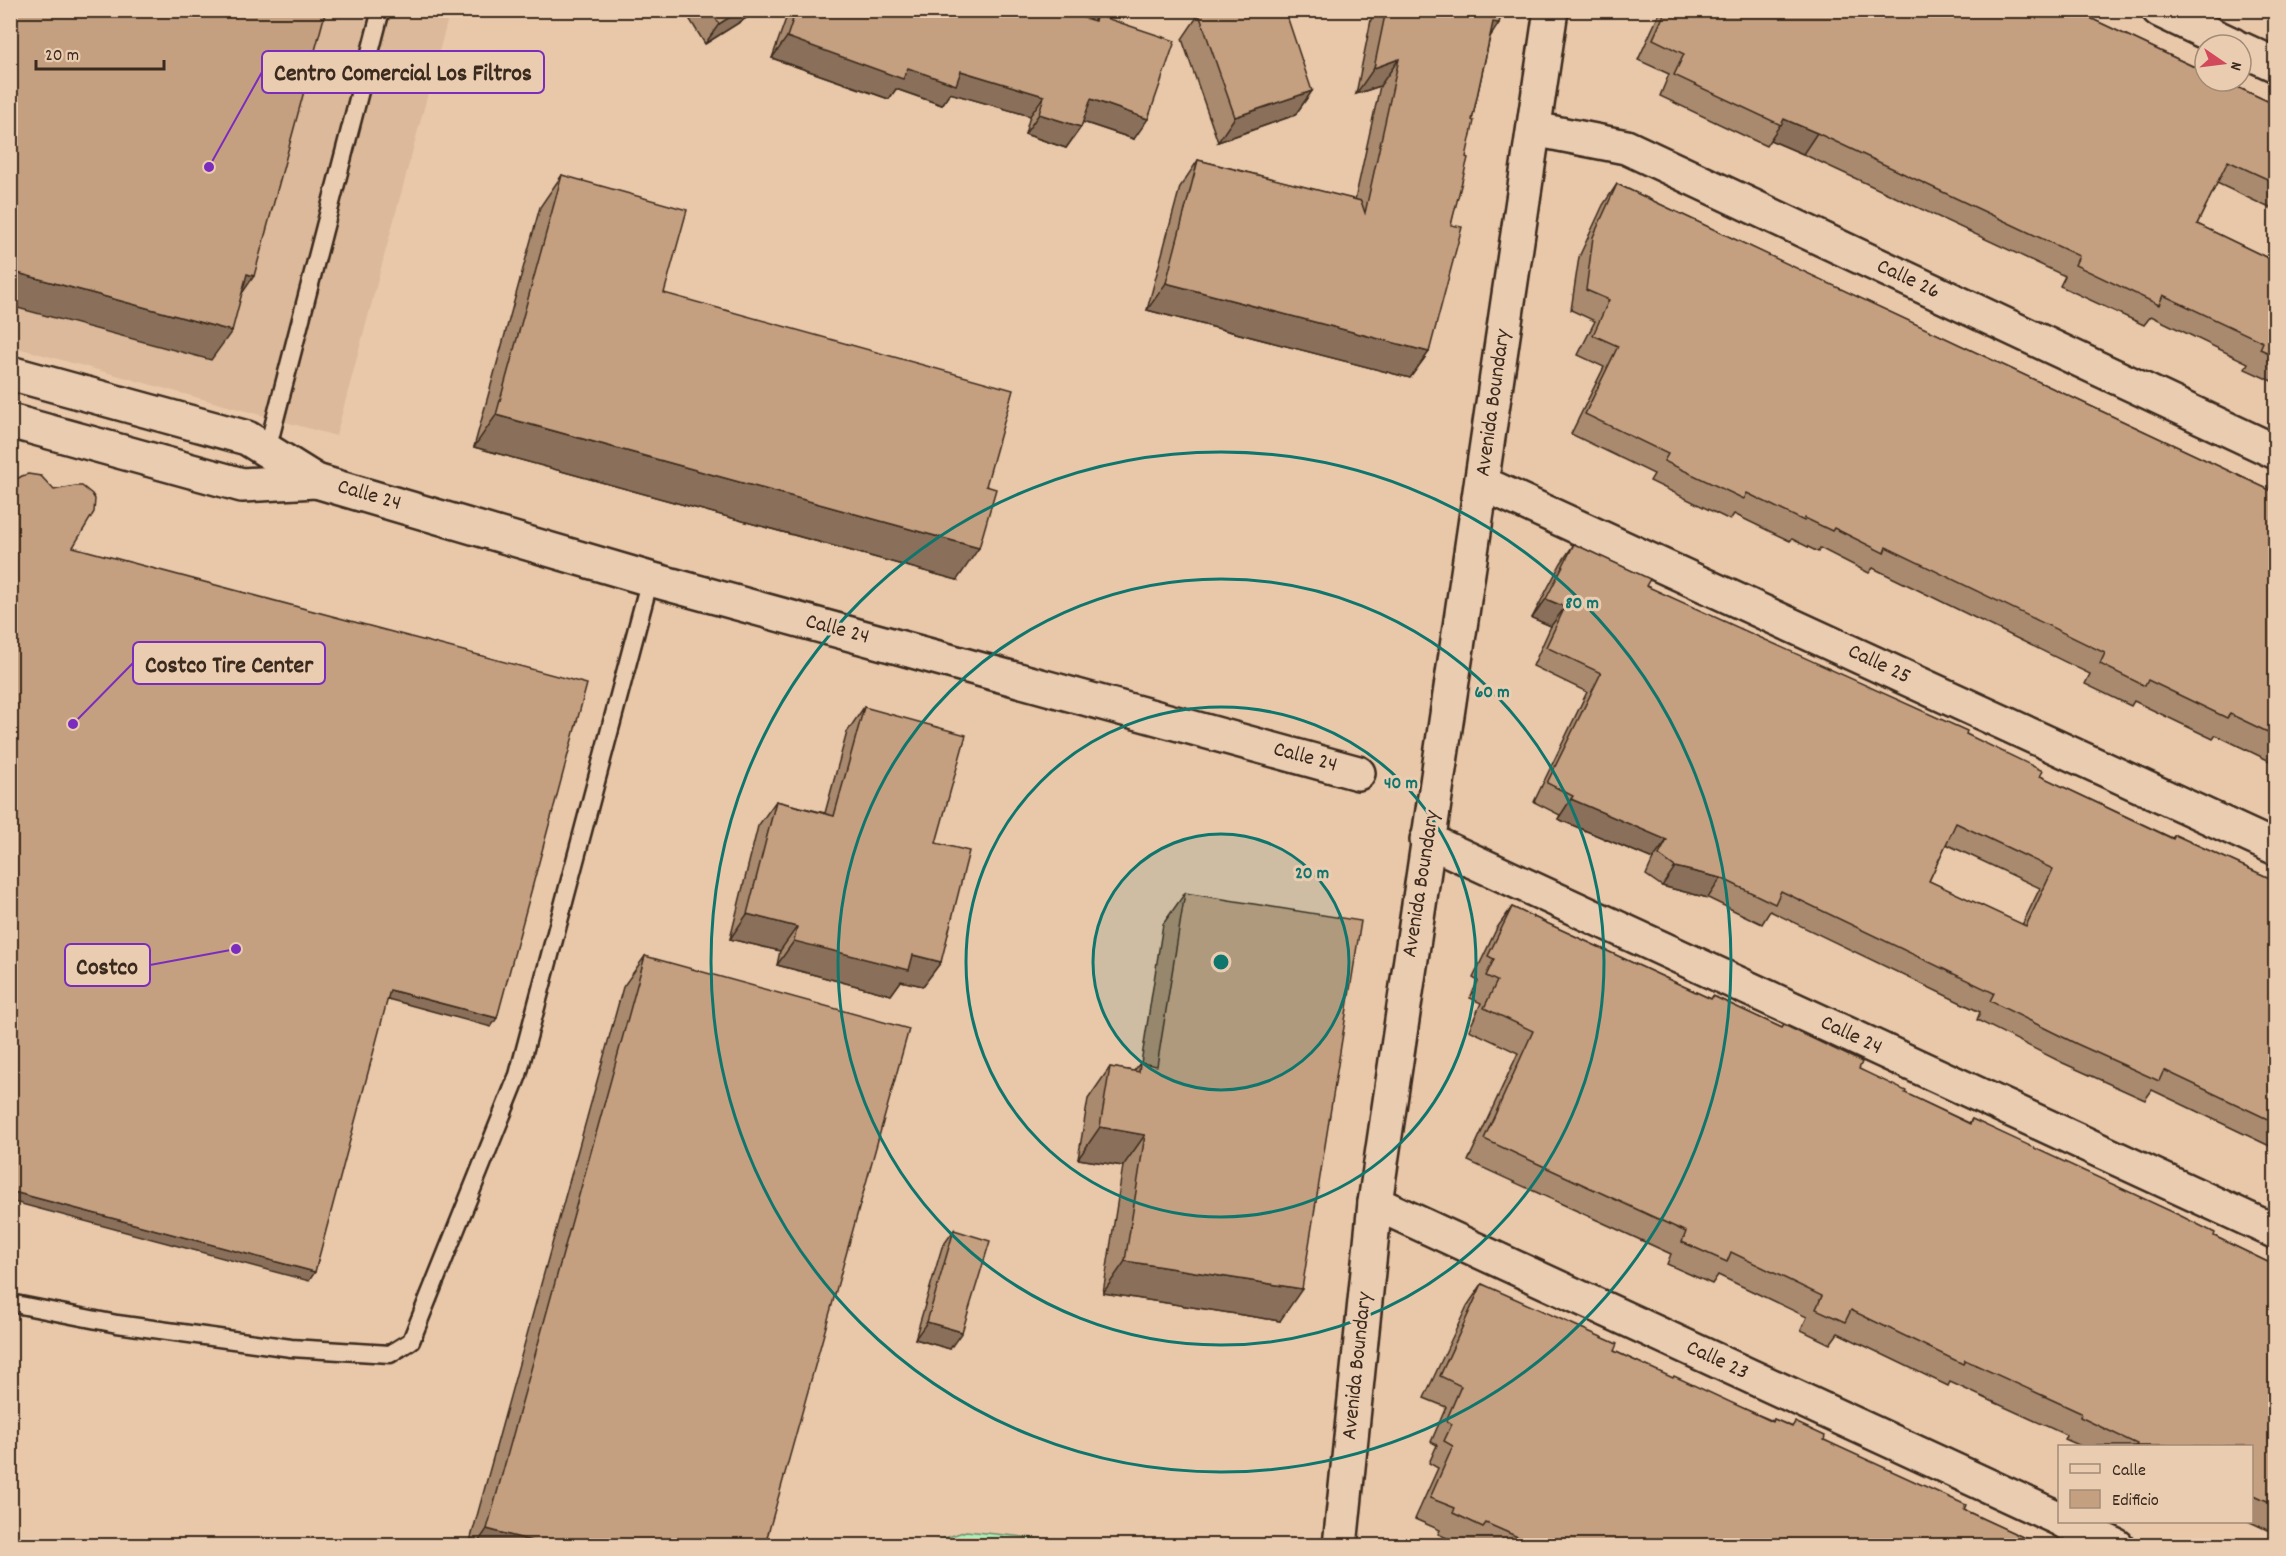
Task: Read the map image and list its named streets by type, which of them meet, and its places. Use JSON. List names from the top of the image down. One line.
{"streets":{"street":["Calle 26","Avenida Boundary","Calle 24","Calle 25","Calle 23"]},"crossings":[["Calle 26","Avenida Boundary"],["Avenida Boundary","Calle 24"],["Avenida Boundary","Calle 25"],["Avenida Boundary","Calle 23"]],"places":["Centro Comercial Los Filtros","Costco Tire Center","Costco"],"legend":["Calle","Edificio"],"scale_bar":"20 m","north":"right","rings":["80 m","60 m","40 m","20 m"]}
